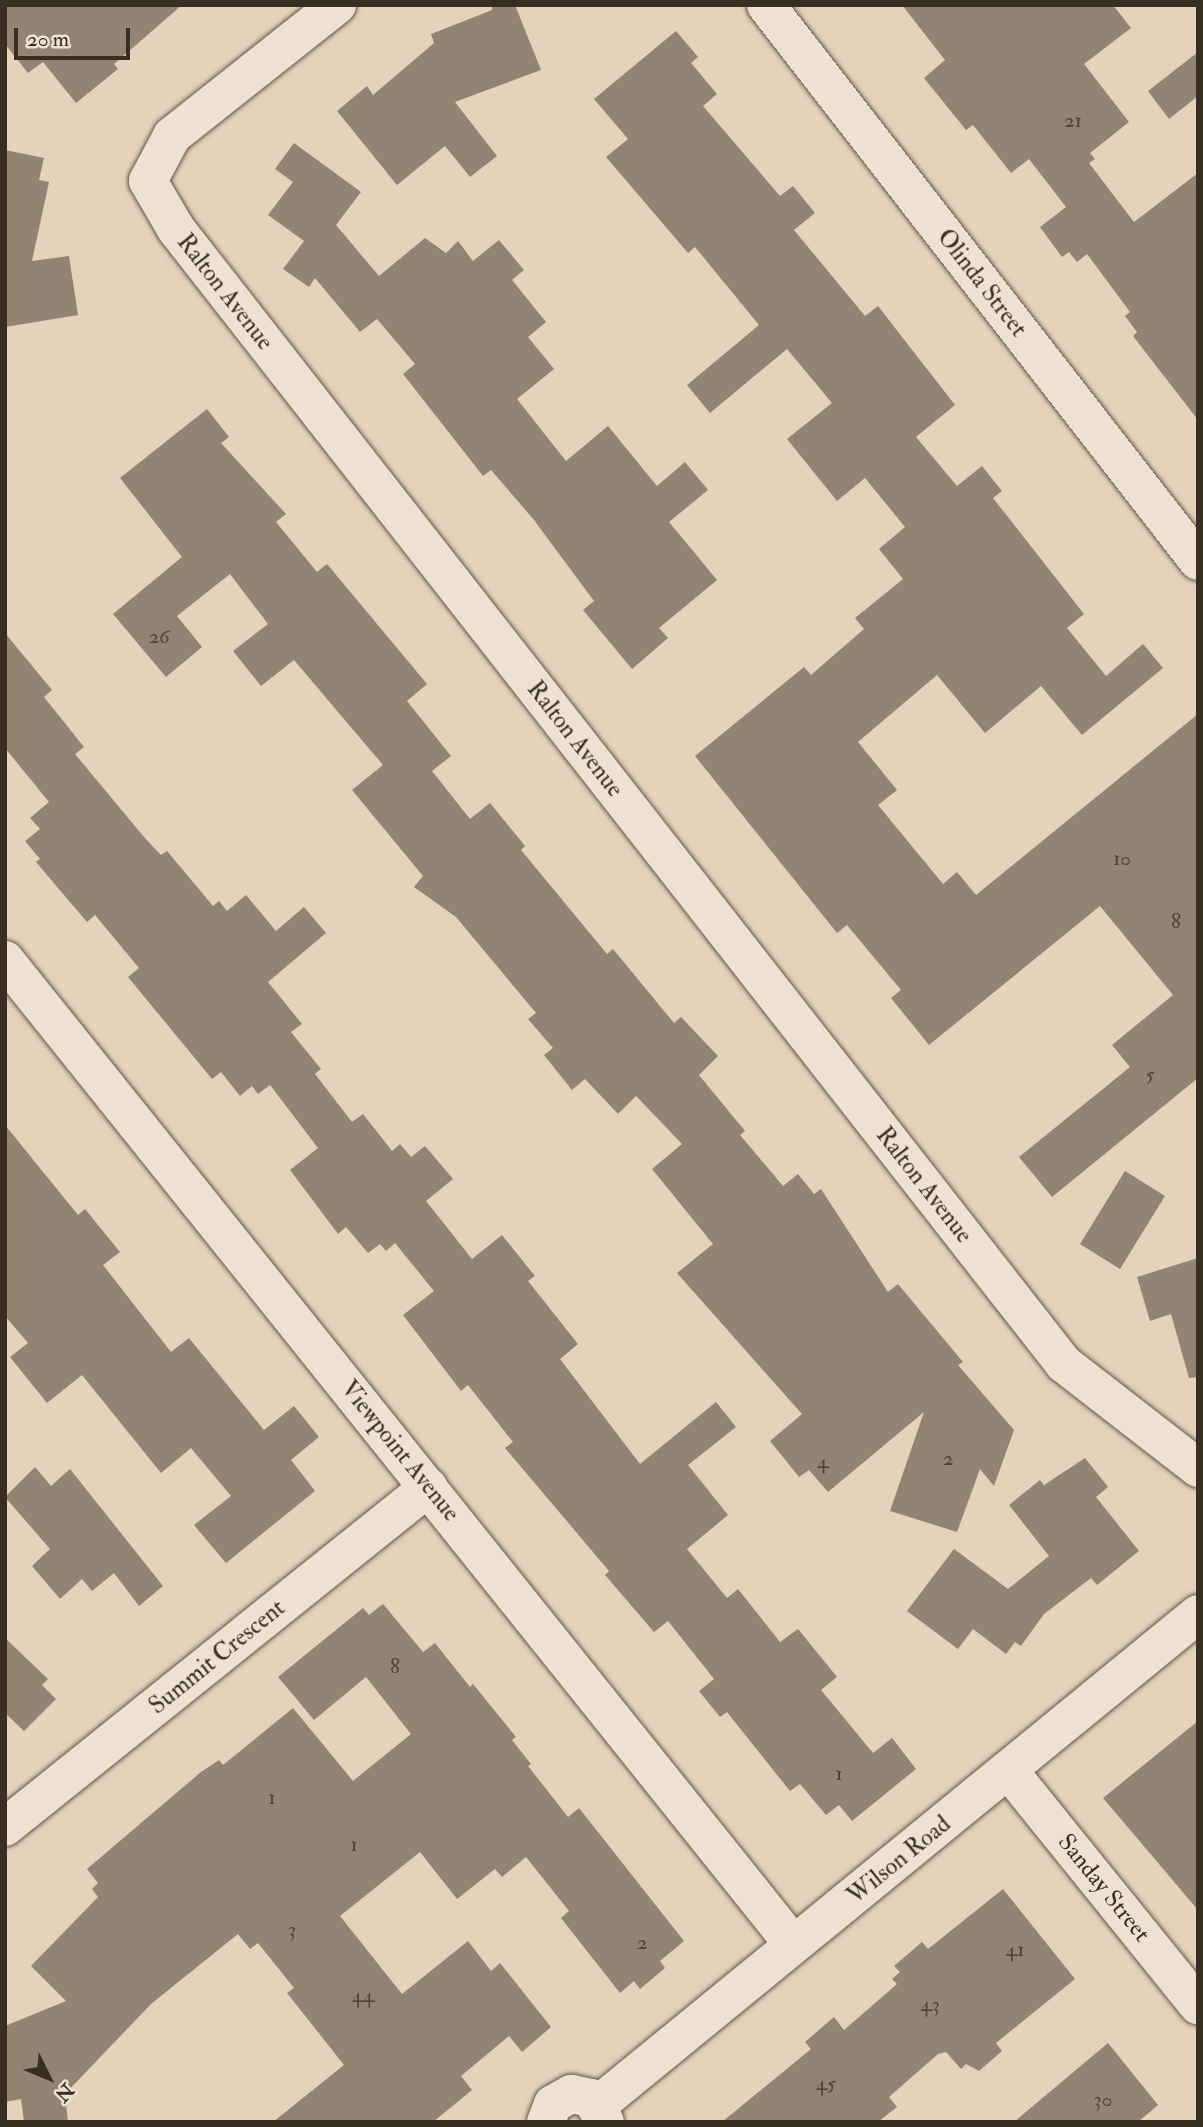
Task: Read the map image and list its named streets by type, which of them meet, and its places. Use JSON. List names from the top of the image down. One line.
{"streets":{"street":["Olinda Street","Ralton Avenue","Viewpoint Avenue","Summit Crescent","Wilson Road","Sanday Street"]},"crossings":[["Viewpoint Avenue","Summit Crescent"],["Viewpoint Avenue","Wilson Road"],["Wilson Road","Sanday Street"]],"house_numbers":["21","26","10","8","5","2","4","8","1","1","1","3","2","41","44","43","45","30"],"scale_bar":"20 m","north":"bottom right"}
